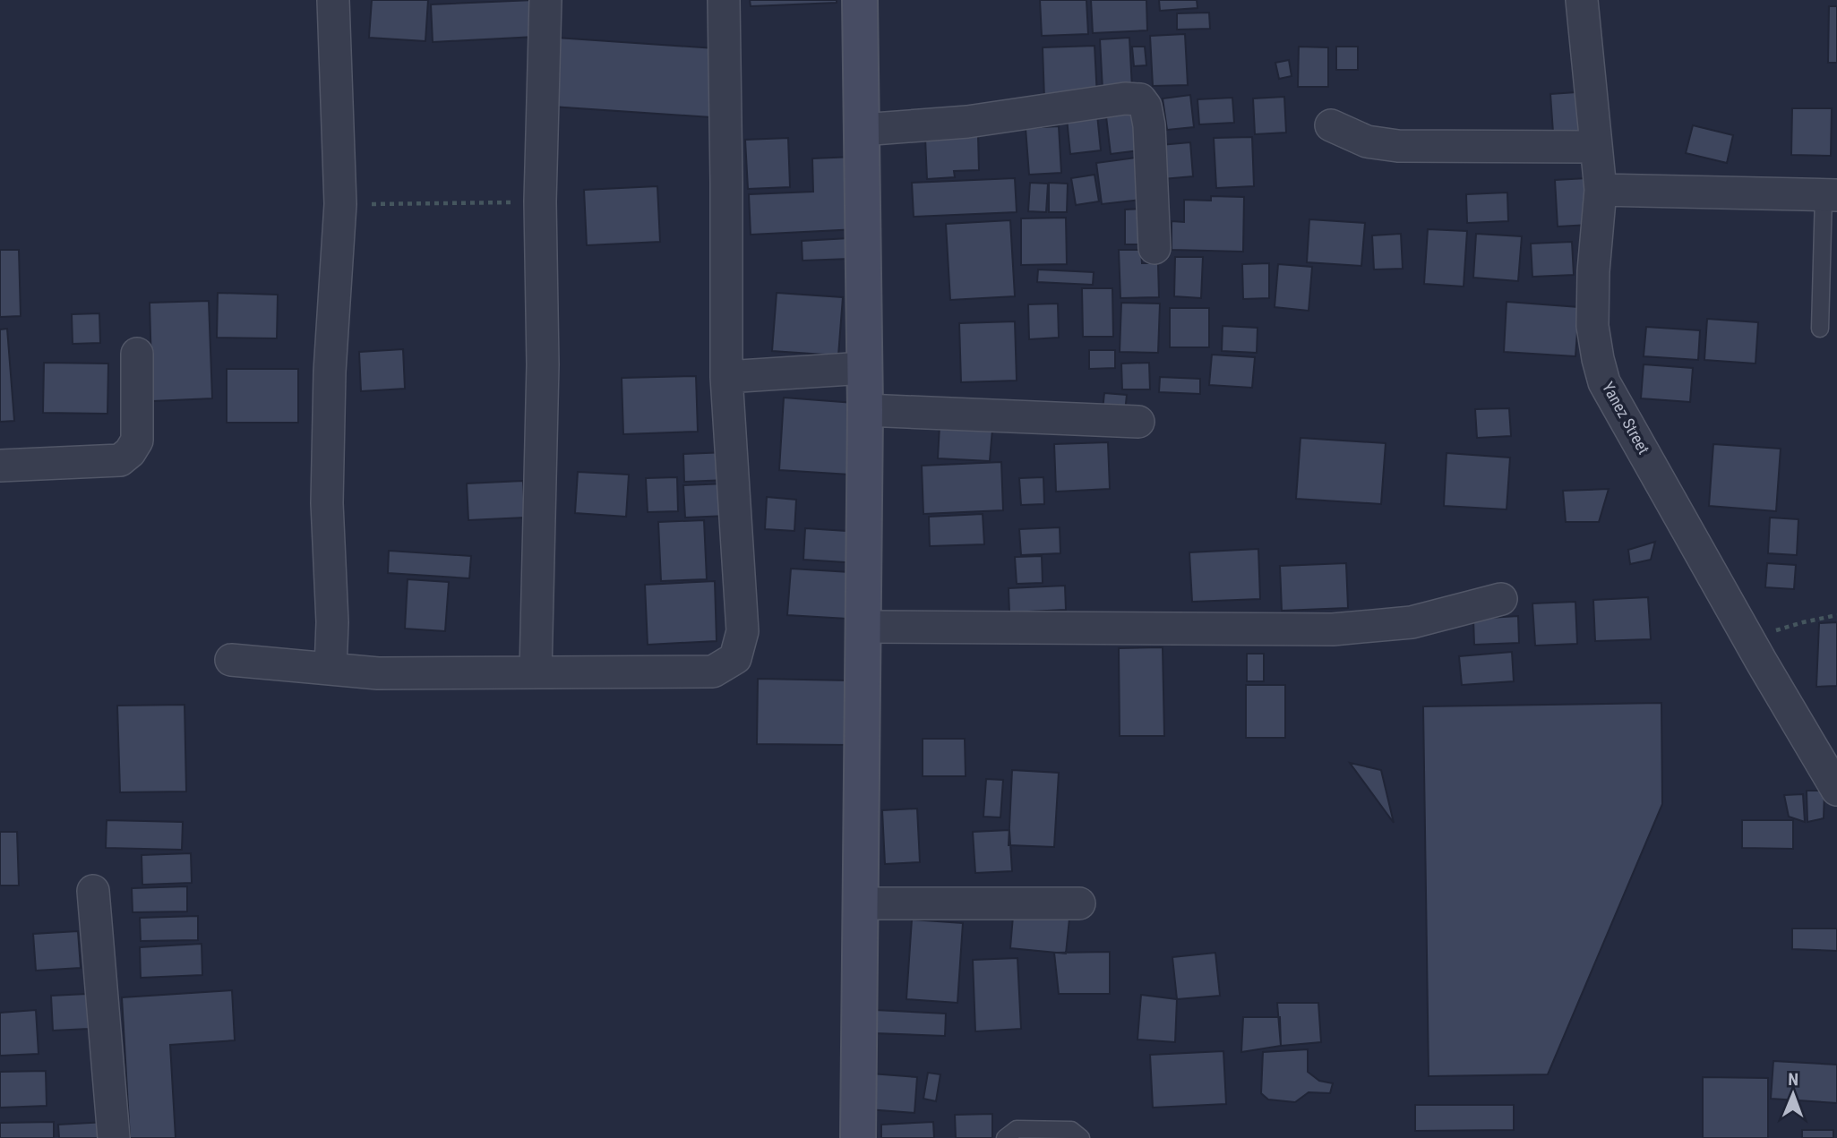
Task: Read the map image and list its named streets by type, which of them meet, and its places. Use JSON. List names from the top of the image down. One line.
{"streets":{"street":["Yanez Street"]},"north":"top"}
